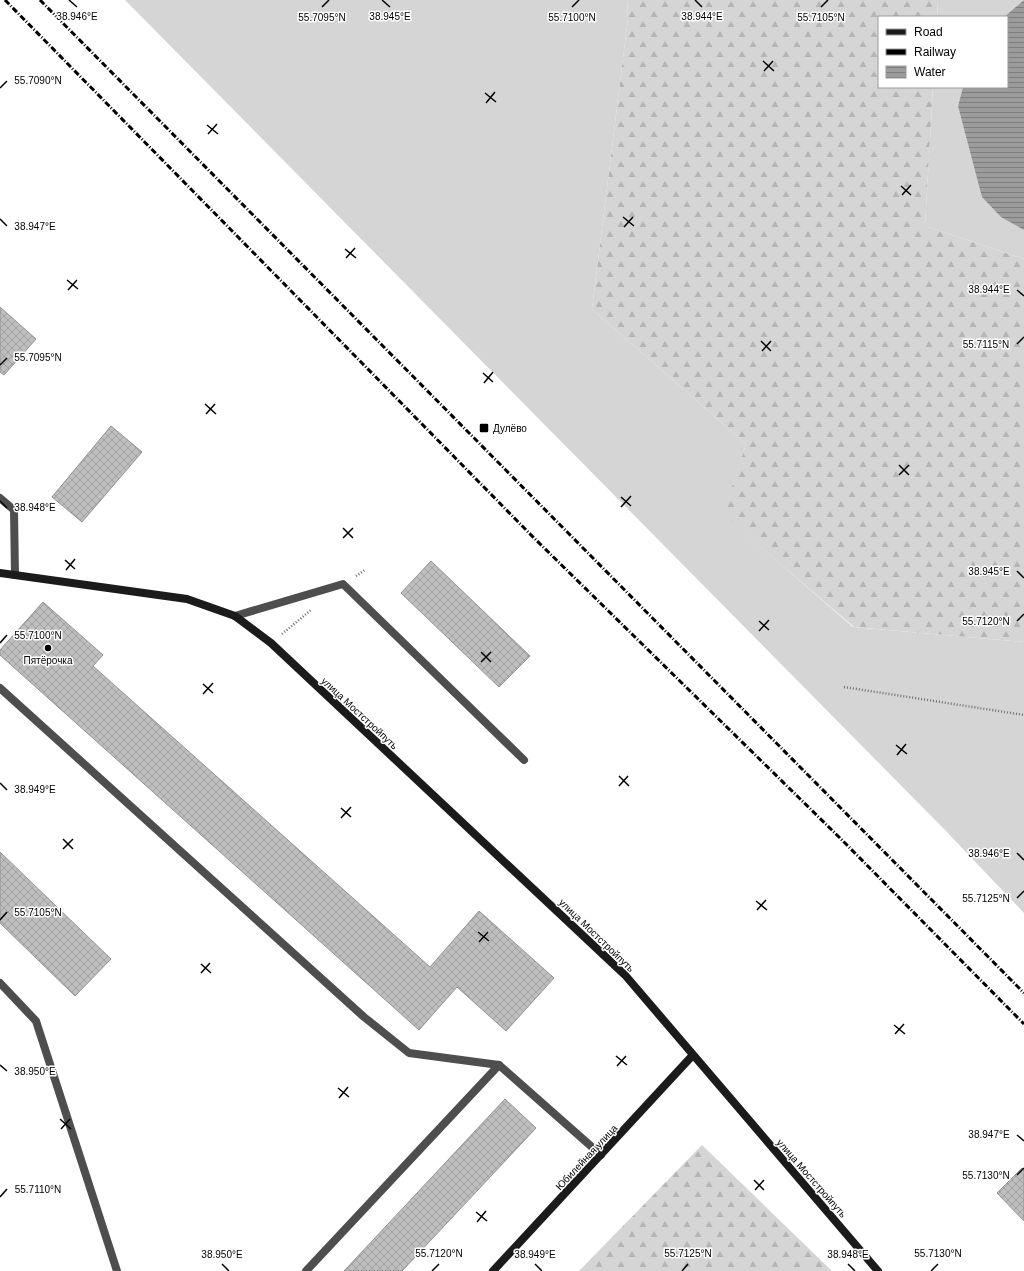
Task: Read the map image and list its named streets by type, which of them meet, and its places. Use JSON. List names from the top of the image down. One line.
{"streets":{"street":["улица Мостстройпуть","Юбилейная улица"]},"crossings":[["улица Мостстройпуть","Юбилейная улица"]],"places":{"transit":["Дулёво"],"other":["Пятёрочка"]},"legend":["Road","Railway","Water"],"coordinates":["38.946°E","38.945°E","38.944°E","55.7095°N","55.7100°N","55.7105°N","55.7090°N","38.947°E","55.7115°N","38.948°E","55.7120°N","38.949°E","55.7125°N","38.950°E","55.7130°N","55.7110°N"]}
